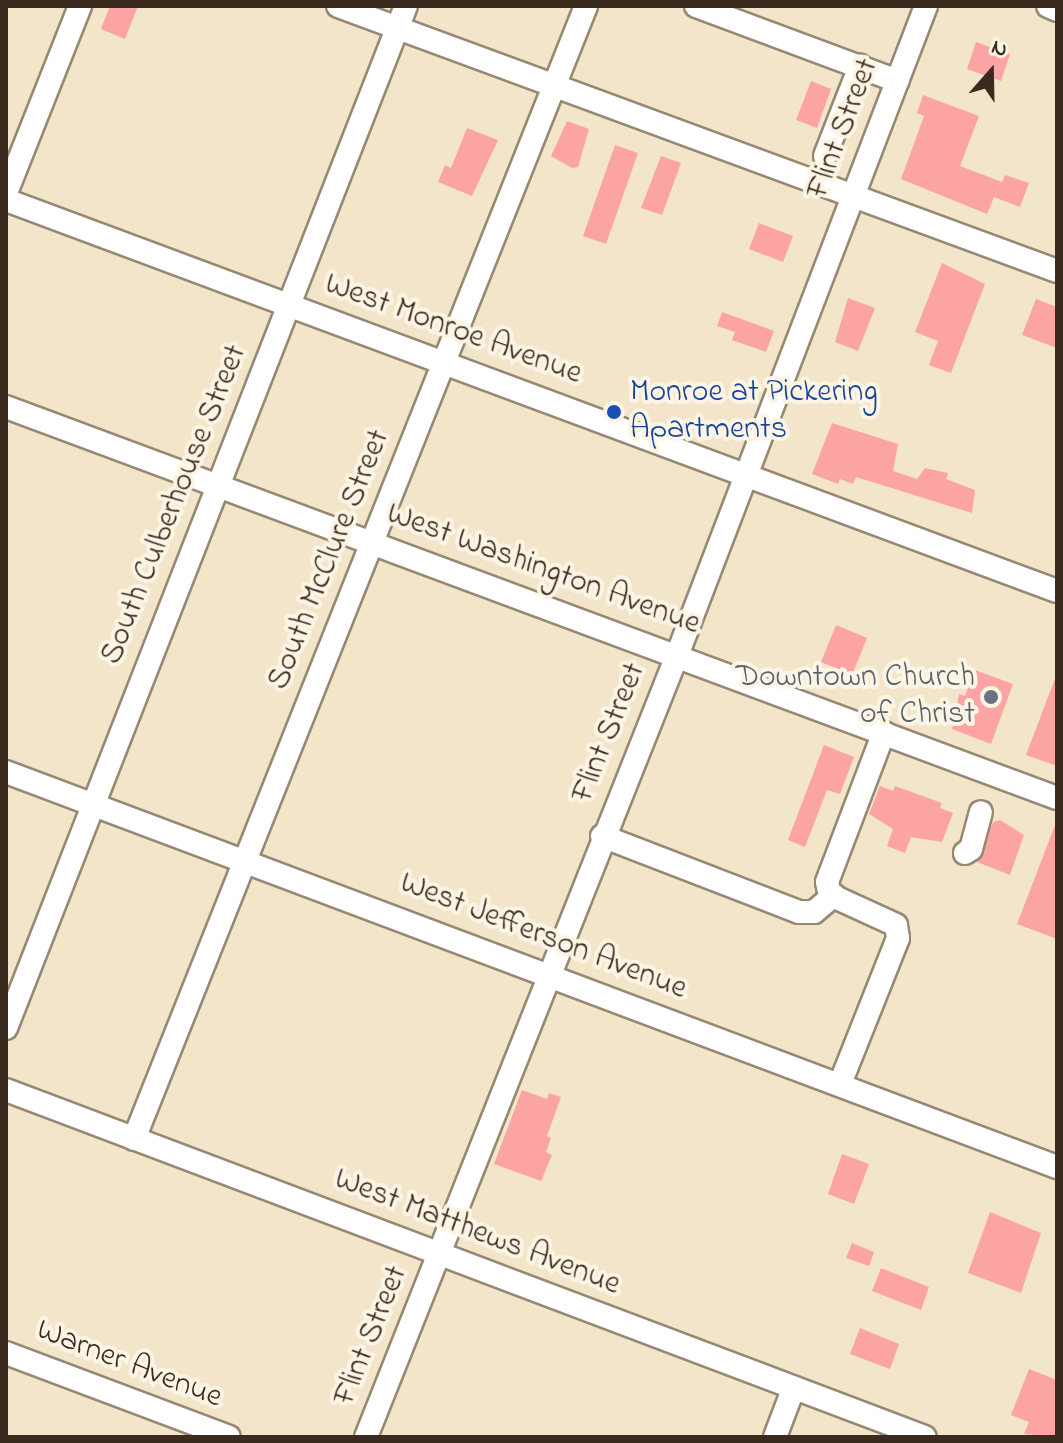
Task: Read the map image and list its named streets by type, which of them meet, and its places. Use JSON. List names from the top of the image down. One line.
{"streets":{"street":["Flint Street","West Monroe Avenue","South Culberhouse Street","South McClure Street","West Washington Avenue","West Jefferson Avenue","West Matthews Avenue","Warner Avenue"]},"crossings":[["Flint Street","West Monroe Avenue"],["Flint Street","West Washington Avenue"],["Flint Street","West Jefferson Avenue"],["Flint Street","West Matthews Avenue"],["West Monroe Avenue","South Culberhouse Street"],["West Monroe Avenue","South McClure Street"],["South Culberhouse Street","West Washington Avenue"],["South Culberhouse Street","West Jefferson Avenue"],["South McClure Street","West Washington Avenue"],["South McClure Street","West Jefferson Avenue"],["South McClure Street","West Matthews Avenue"]],"places":["Monroe at Pickering Apartments","Downtown Church of Christ"],"north":"top"}
